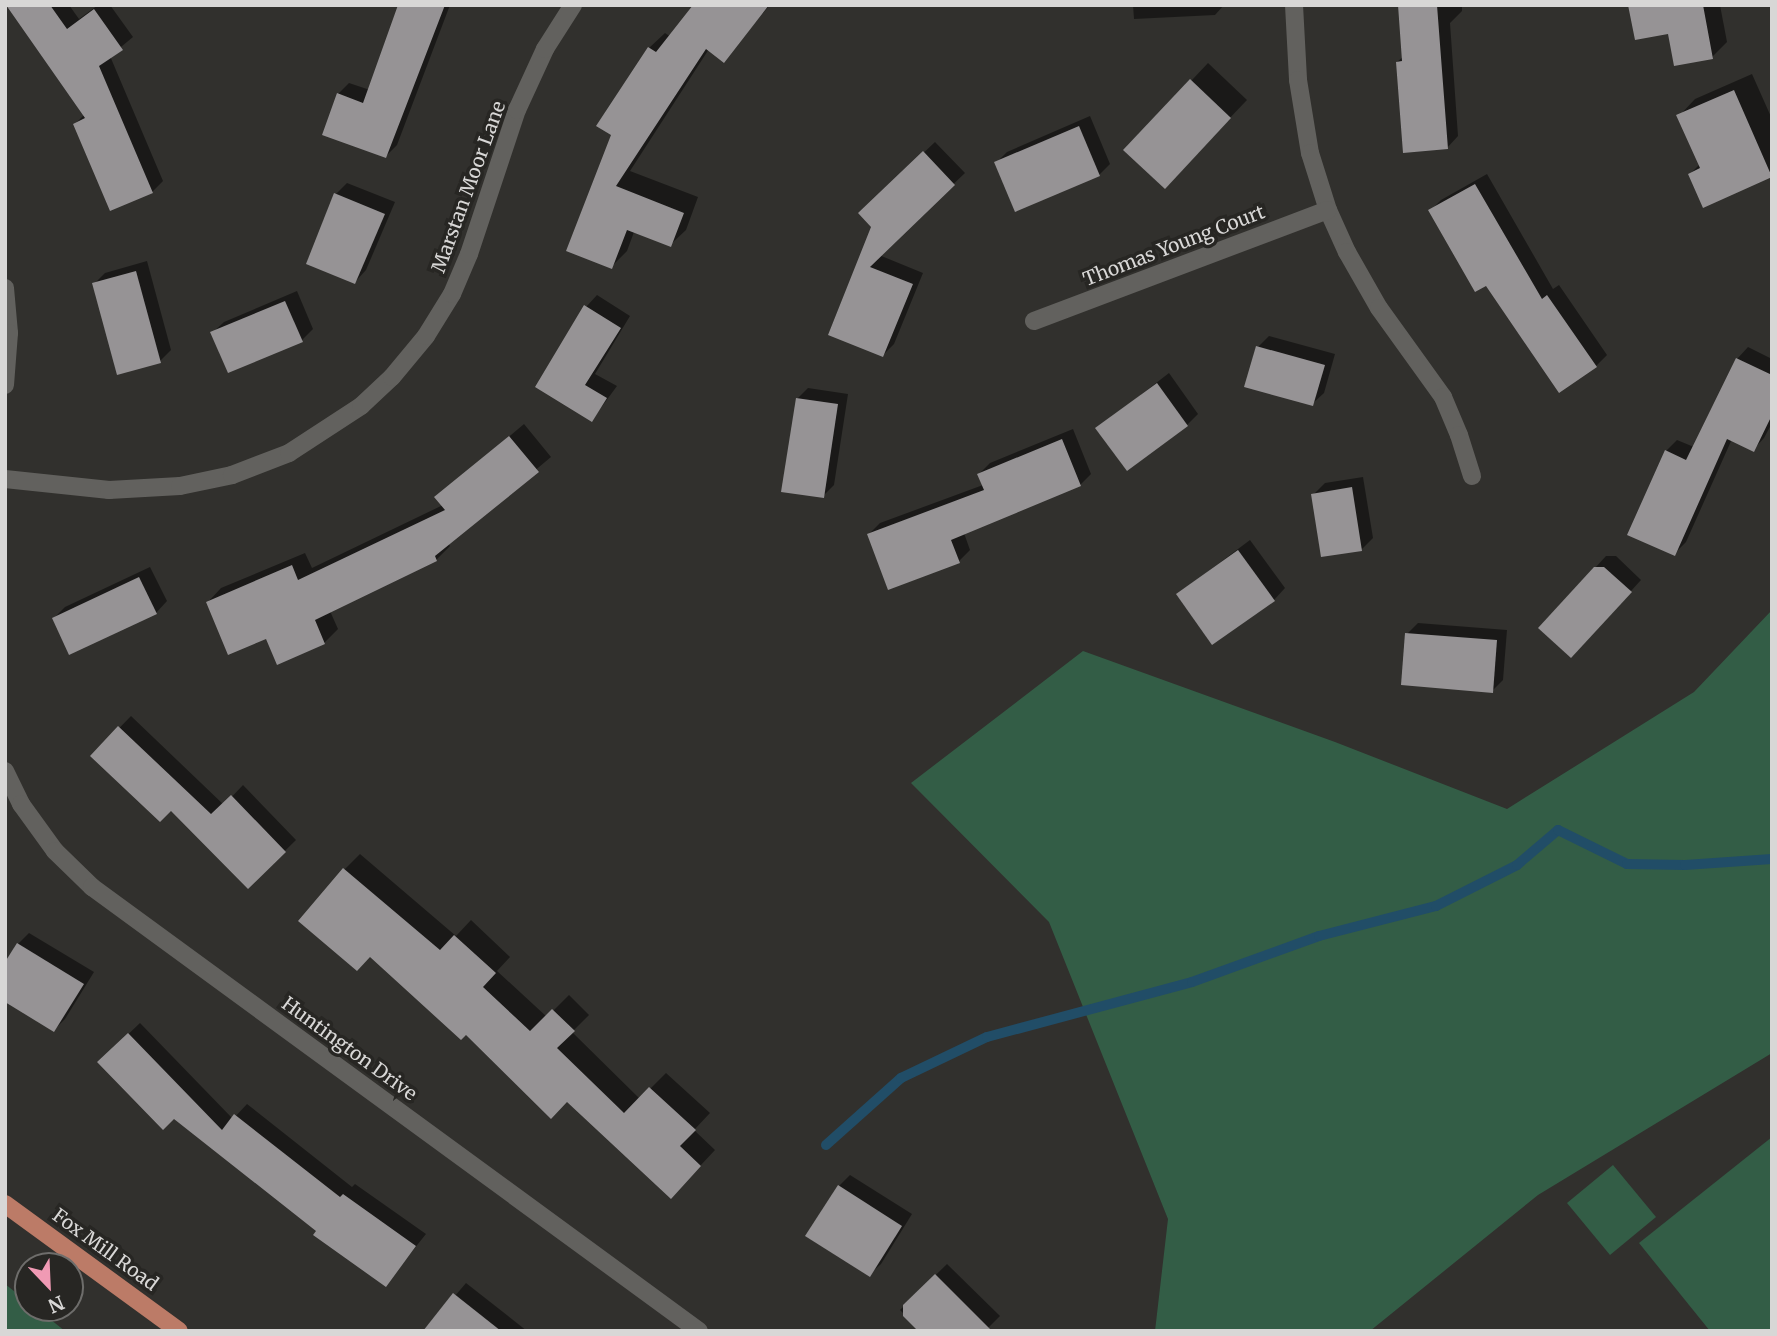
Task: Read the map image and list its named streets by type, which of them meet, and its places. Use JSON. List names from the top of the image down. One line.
{"streets":{"main road":["Fox Mill Road"],"street":["Marstan Moor Lane","Thomas Young Court","Huntington Drive"]},"north":"bottom right"}
